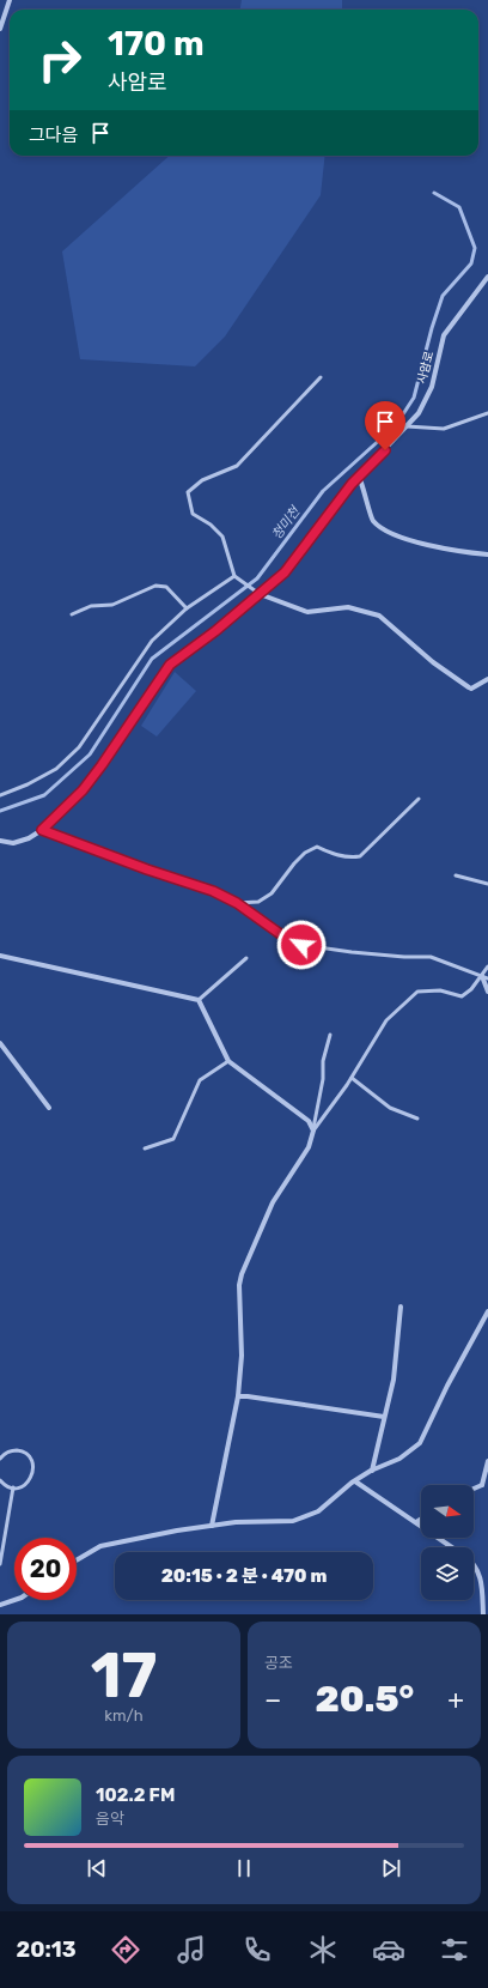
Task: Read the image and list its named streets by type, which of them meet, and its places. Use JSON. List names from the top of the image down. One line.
{"streets":{"street":["사암로"]},"water":["청미천"],"north":"right","page":{"turn":["170 m","사암로"],"then":"그다음","limit":"20","trip":"20:15 · 2 분 · 470 m","tile":[["17","km/h"],"공조"],"heat":["−","20.5°","+"],"song":["102.2 FM","음악"],"tabs":"20:13"}}
